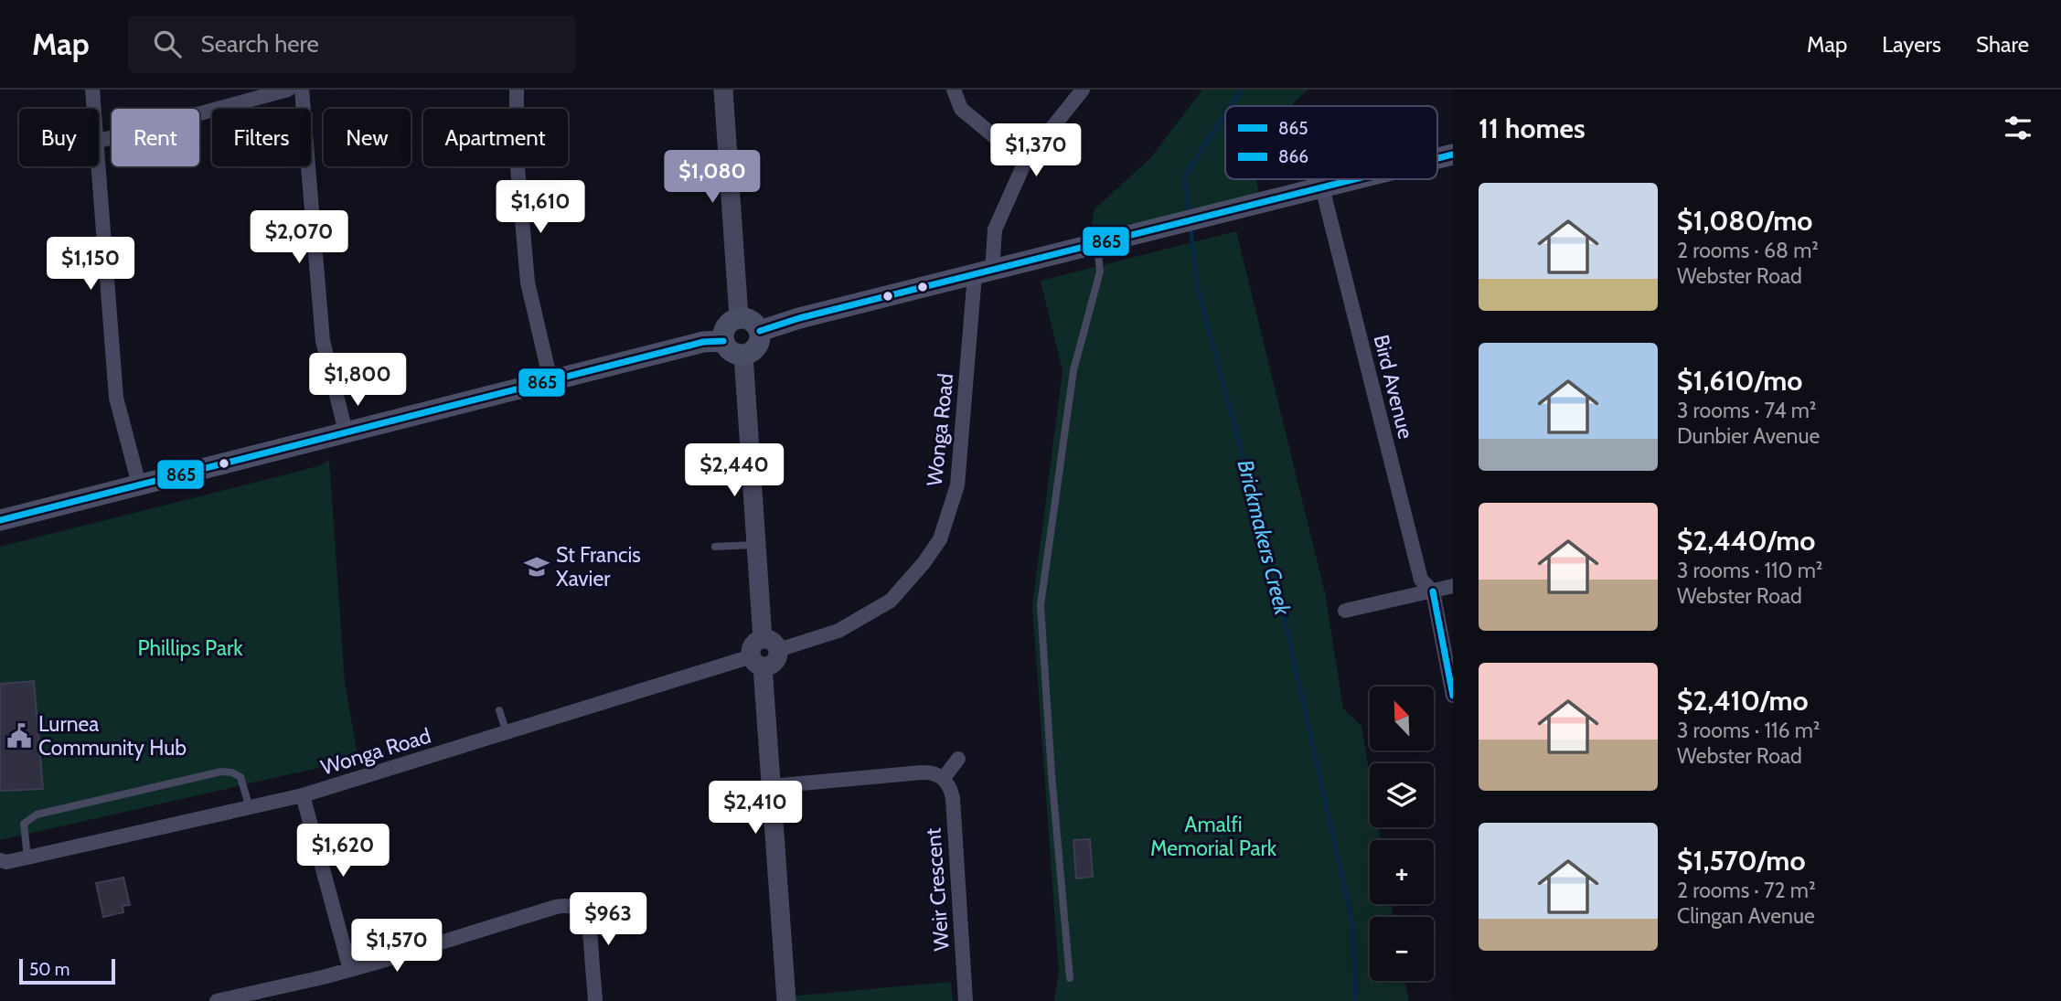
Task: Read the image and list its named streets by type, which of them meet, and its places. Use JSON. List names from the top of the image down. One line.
{"streets":{"street":["Bird Avenue","Wonga Road","Weir Crescent"]},"water":["Brickmakers Creek"],"parks":["Phillips Park","Amalfi Memorial Park"],"places":{"school or university":["St Francis Xavier"],"public building":["Lurnea Community Hub"]},"lines":["transit line 865","transit line 866"],"legend":["865","866"],"scale_bar":"50 m","north":"top left","page":{"header":"Map","search":"Search here","nav":["Map","Layers","Share"],"heading":"11 homes","chip":["Buy","Rent","Filters","New","Apartment"],"price":["$1,370","$1,080","$1,610","$2,070","$1,150","$1,800","$2,440","$2,410","$1,620","$963","$1,570"],"list":[{"name":"$1,080/mo","note":"2 rooms · 68 m² · Webster Road"},{"name":"$1,610/mo","note":"3 rooms · 74 m² · Dunbier Avenue"},{"name":"$2,440/mo","note":"3 rooms · 110 m² · Webster Road"},{"name":"$2,410/mo","note":"3 rooms · 116 m² · Webster Road"},{"name":"$1,570/mo","note":"2 rooms · 72 m² · Clingan Avenue"}],"map_buttons":["+","−"],"scale":"50 m"}}
